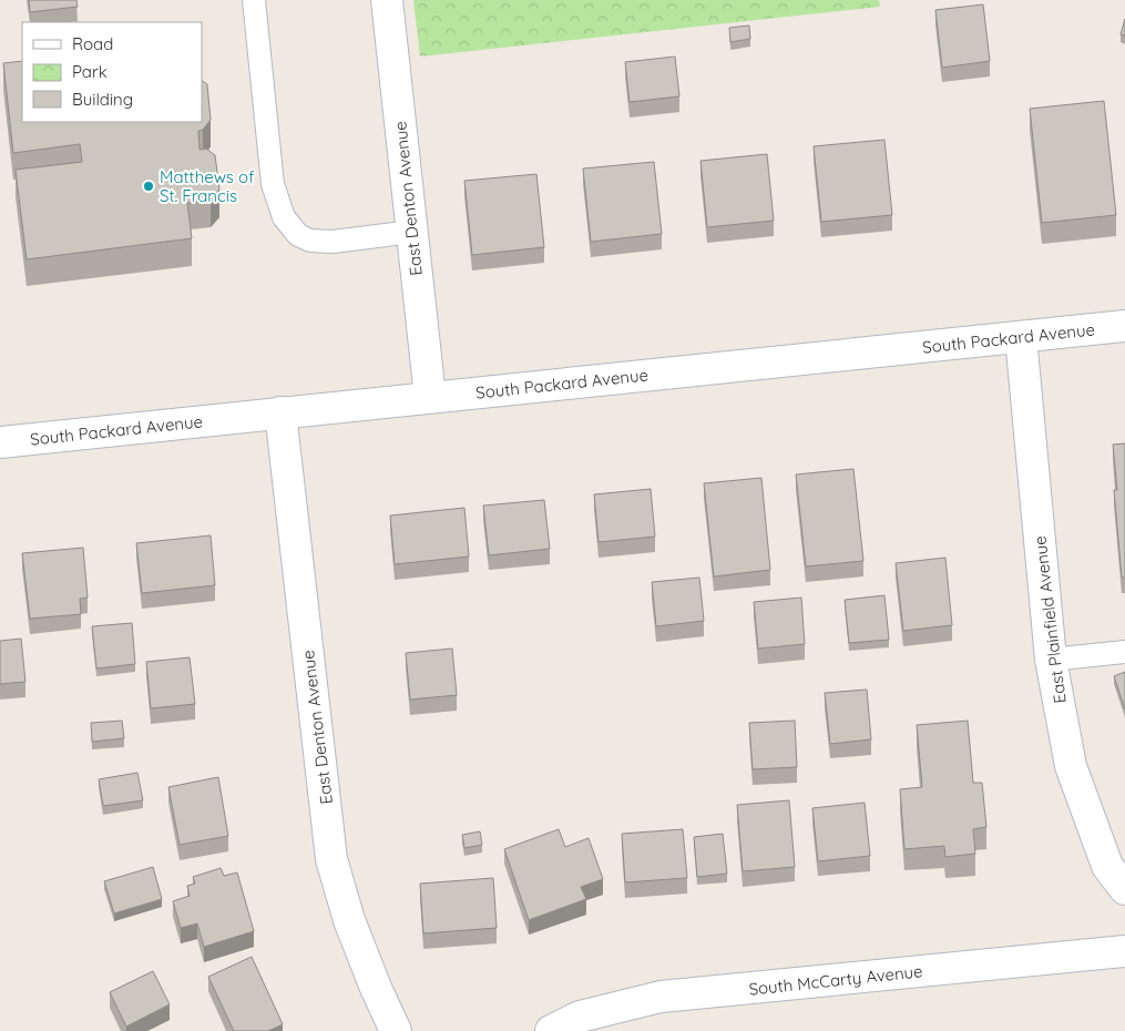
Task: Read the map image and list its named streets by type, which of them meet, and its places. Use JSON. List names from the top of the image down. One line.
{"streets":{"street":["East Denton Avenue","South Packard Avenue","East Plainfield Avenue","South McCarty Avenue"]},"crossings":[["East Denton Avenue","South Packard Avenue"],["South Packard Avenue","East Plainfield Avenue"]],"places":["Matthews of St. Francis"],"legend":["Road","Park","Building"]}
